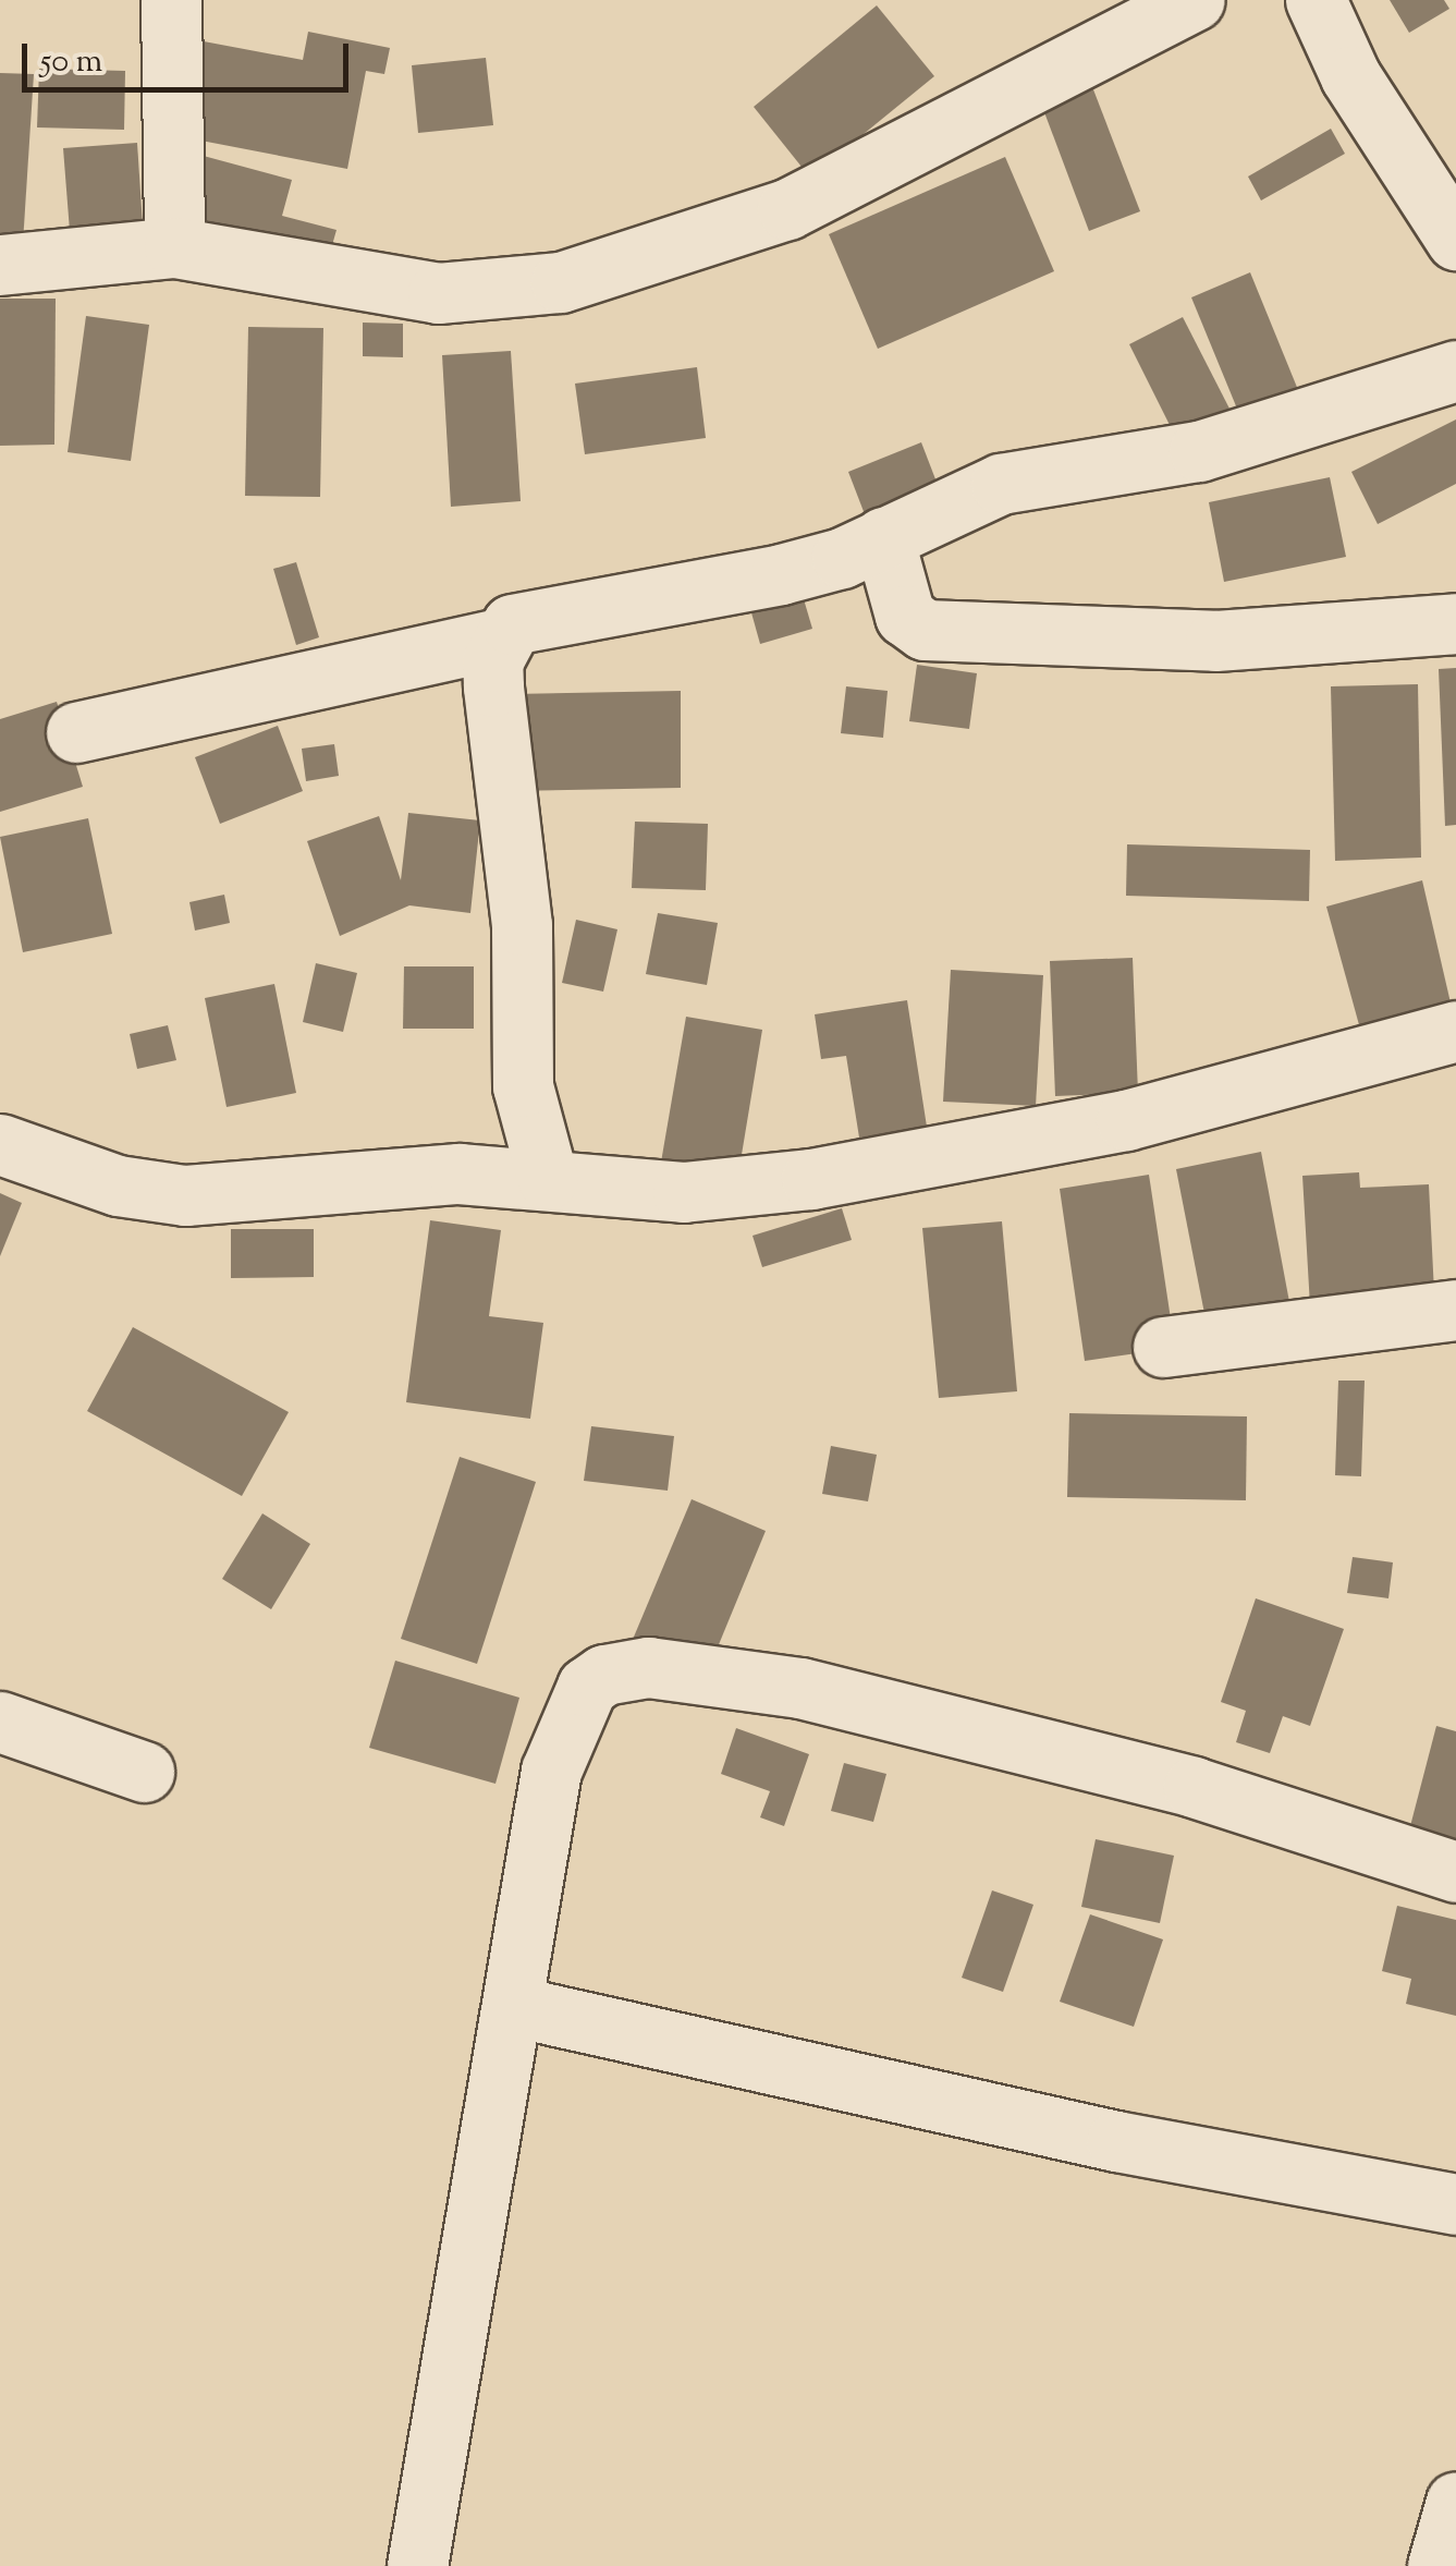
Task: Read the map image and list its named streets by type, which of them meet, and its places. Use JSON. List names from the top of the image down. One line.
{"scale_bar":"50 m"}
